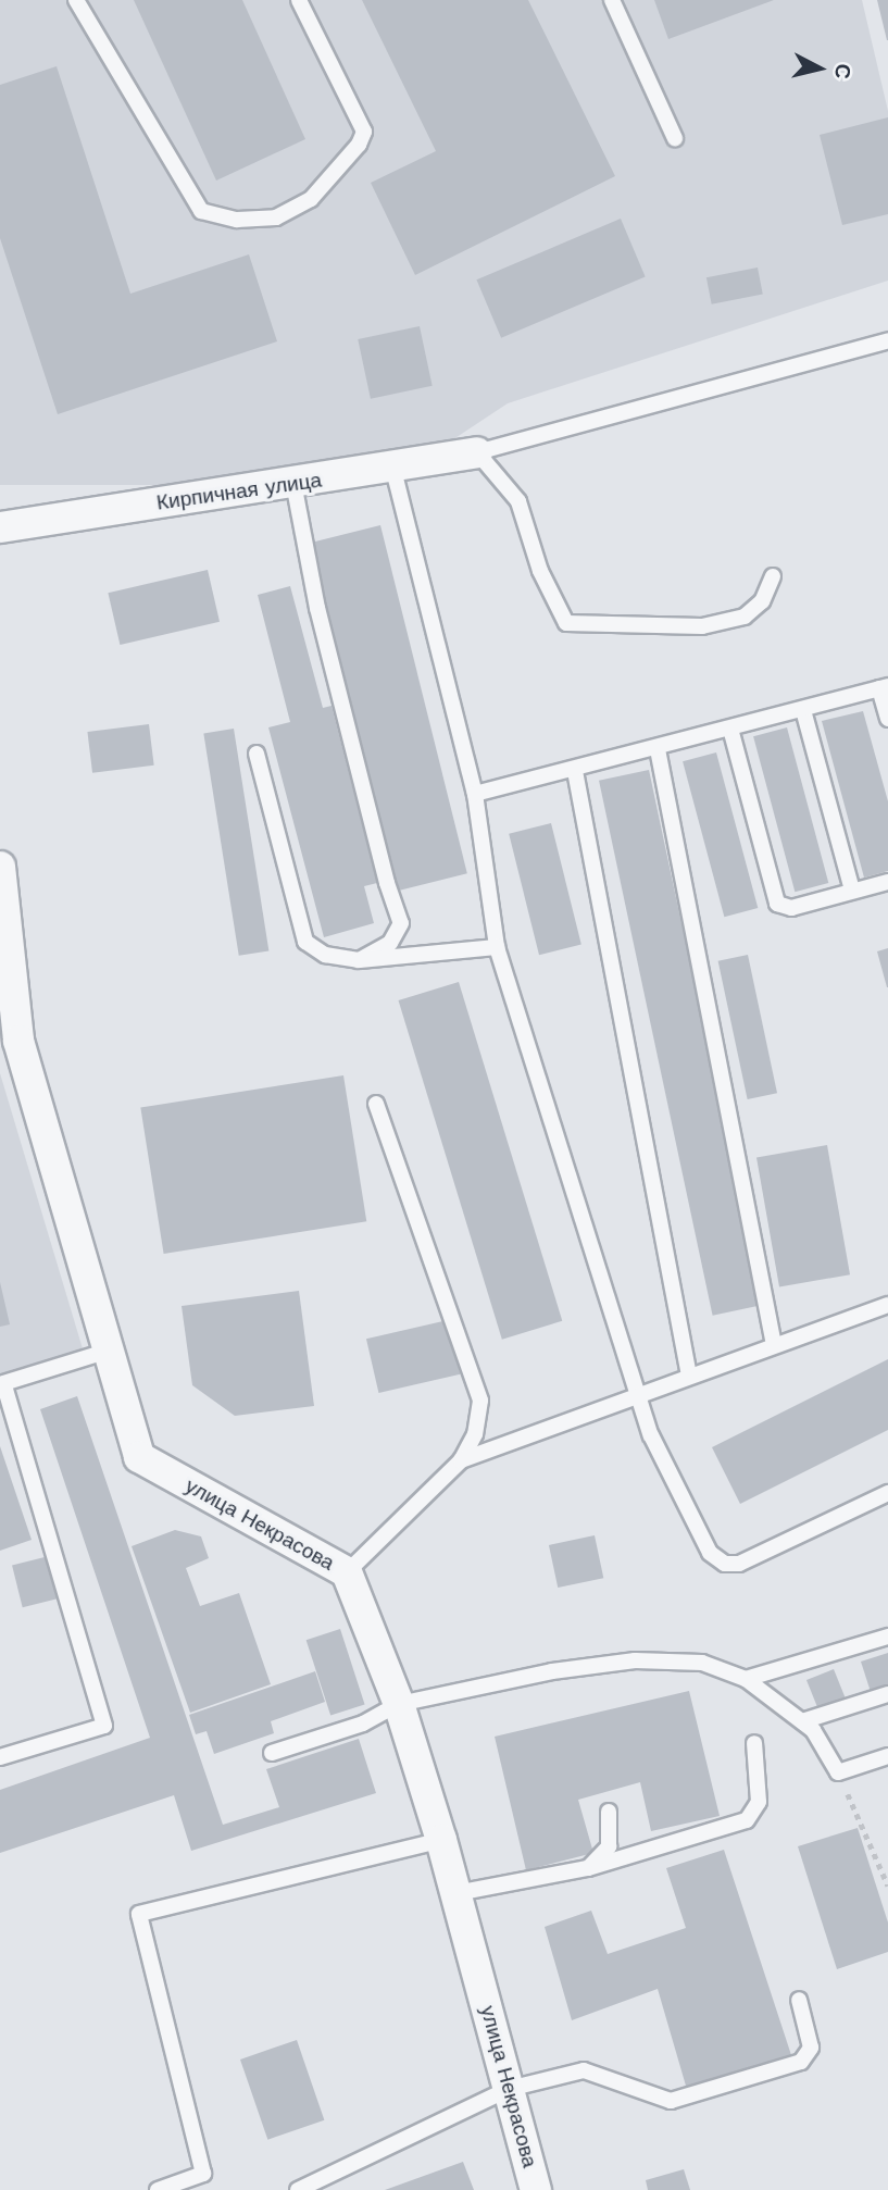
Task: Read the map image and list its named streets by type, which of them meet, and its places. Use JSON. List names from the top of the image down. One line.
{"streets":{"street":["Кирпичная улица","улица Некрасова"]},"north":"right"}
